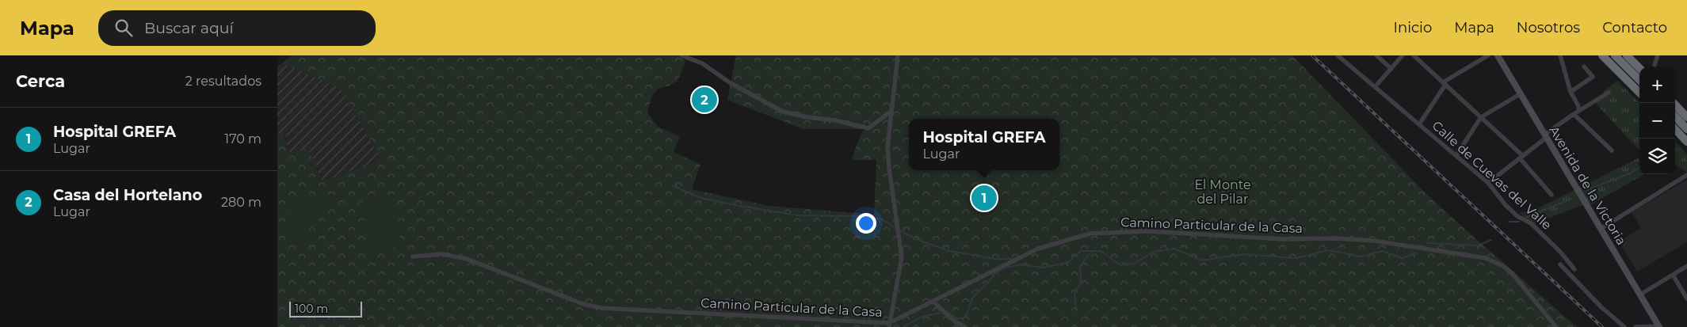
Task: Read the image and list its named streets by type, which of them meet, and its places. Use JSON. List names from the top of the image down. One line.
{"streets":{"street":["Calle de Cuevas del Valle","Avenida de la Victoria","Camino Particular de la Casa"]},"parks":["El Monte del Pilar"],"scale_bar":"100 m","page":{"header":"Mapa","search":"Buscar aquí","nav":["Inicio","Mapa","Nosotros","Contacto"],"heading":["Cerca","2 resultados"],"map_buttons":["+","−"],"pins":["2","1"],"list":[{"mark":"1","name":"Hospital GREFA","note":"Lugar","value":"170 m"},{"mark":"2","name":"Casa del Hortelano","note":"Lugar","value":"280 m"}],"popup":["Hospital GREFA","Lugar"],"scale":"100 m"}}
